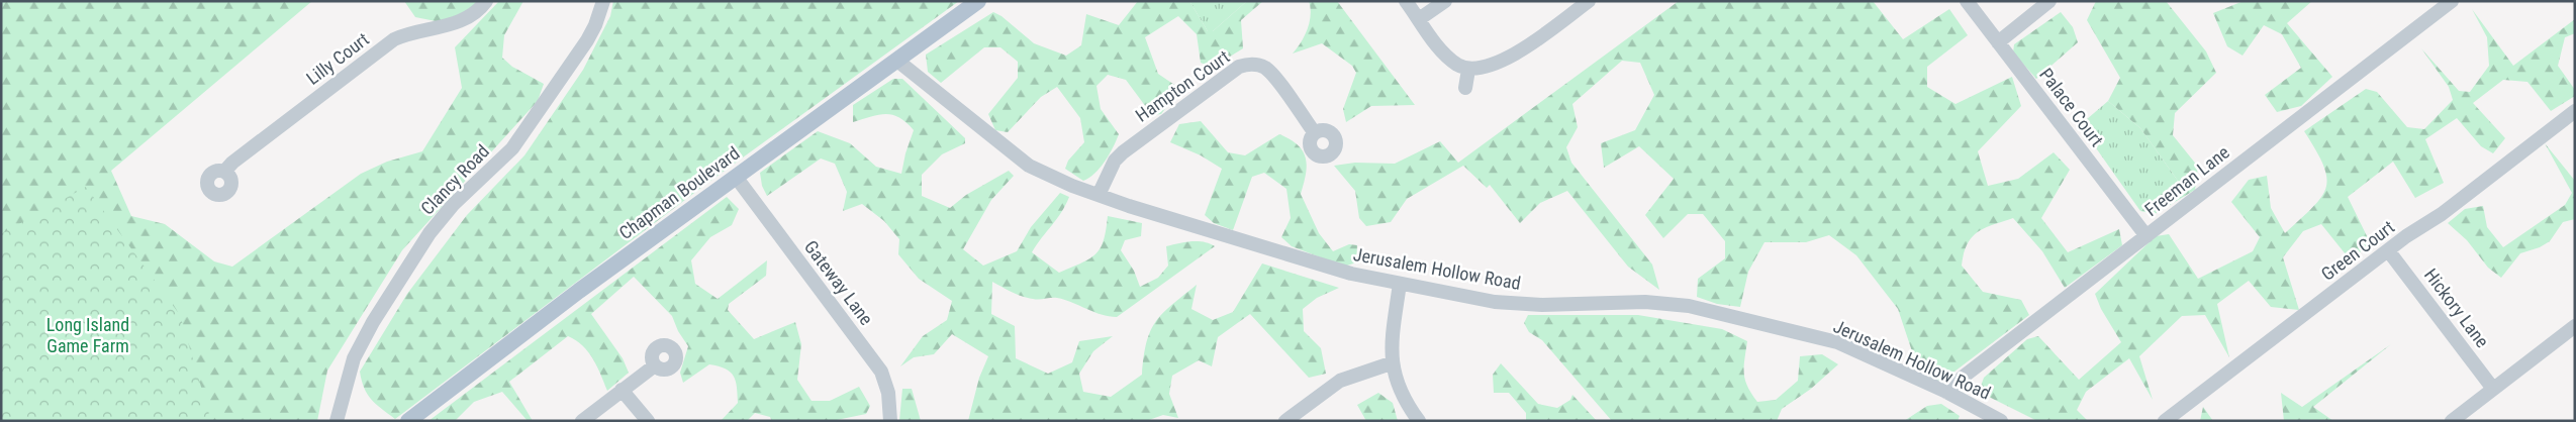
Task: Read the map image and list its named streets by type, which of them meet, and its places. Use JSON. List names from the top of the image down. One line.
{"streets":{"main road":["Chapman Boulevard"],"street":["Lilly Court","Hampton Court","Palace Court","Clancy Road","Freeman Lane","Green Court","Jerusalem Hollow Road","Gateway Lane","Hickory Lane"]},"crossings":[["Hampton Court","Jerusalem Hollow Road"],["Palace Court","Freeman Lane"],["Freeman Lane","Jerusalem Hollow Road"],["Chapman Boulevard","Jerusalem Hollow Road"],["Chapman Boulevard","Gateway Lane"],["Green Court","Hickory Lane"]],"parks":["Long Island Game Farm"]}
